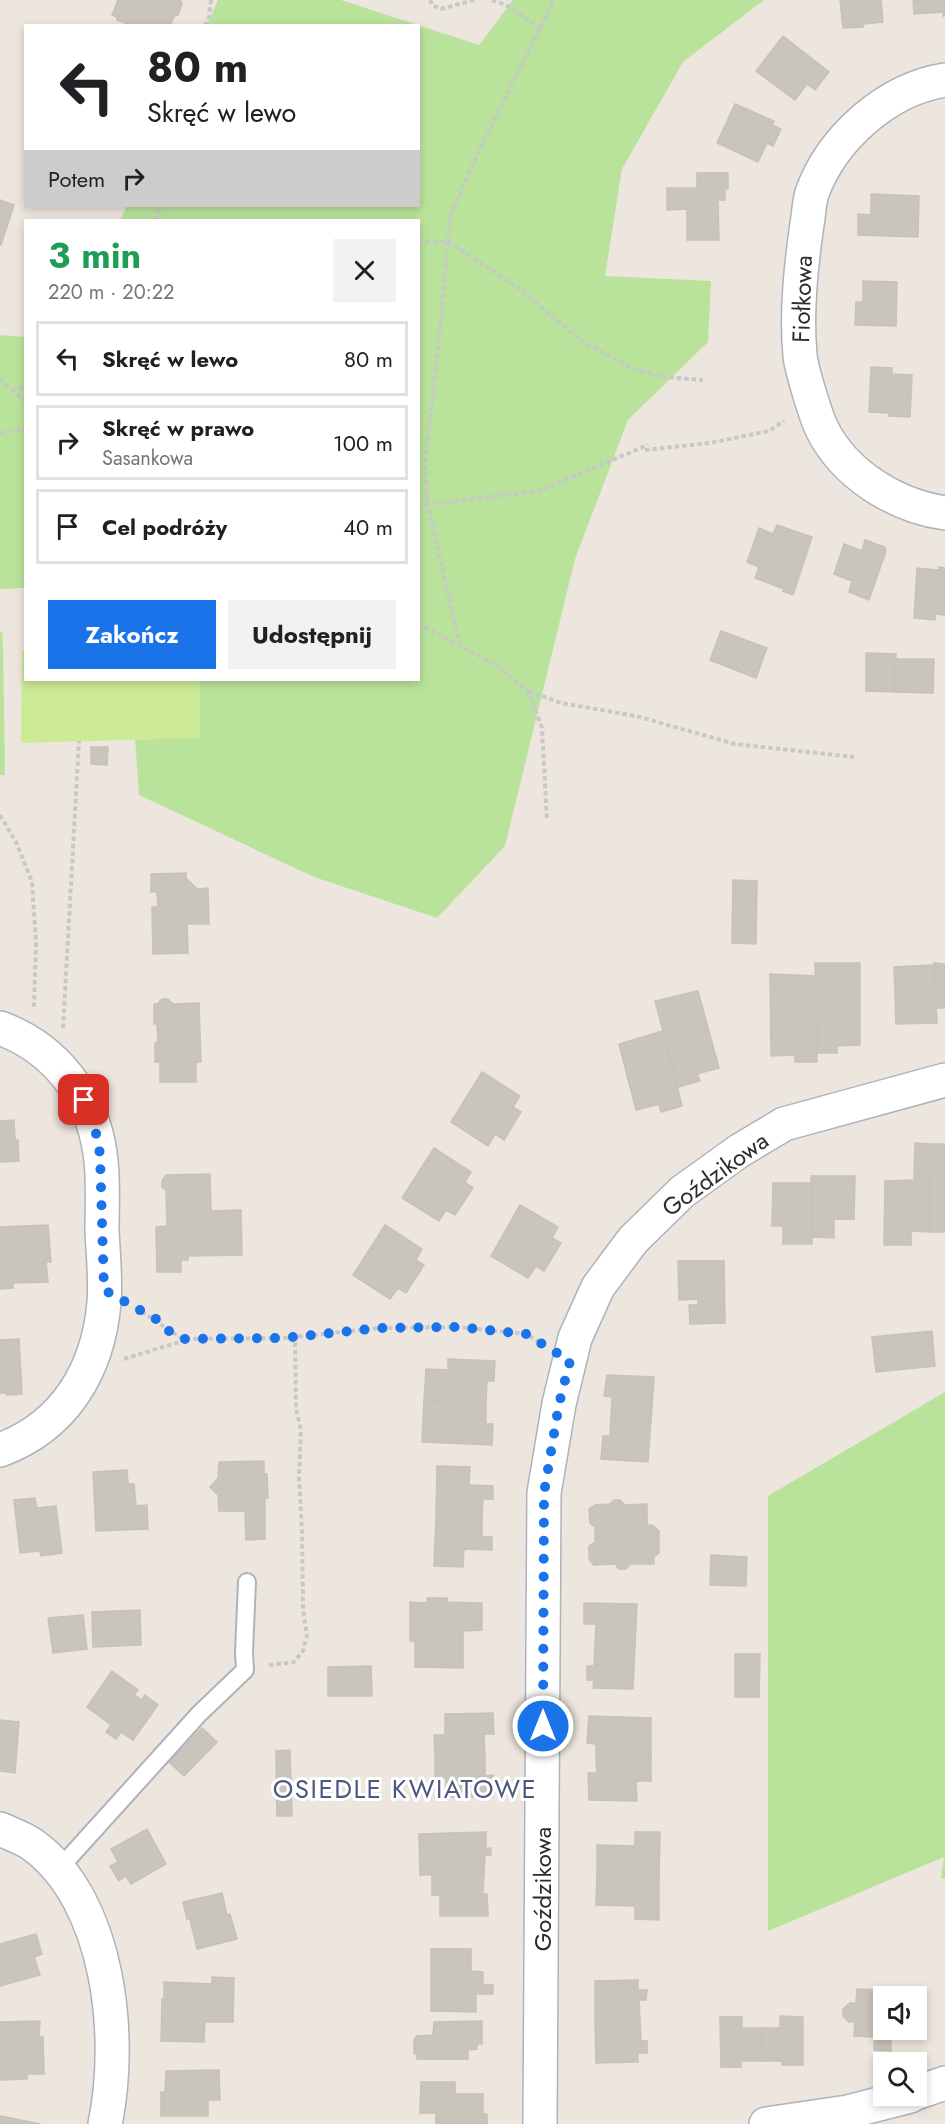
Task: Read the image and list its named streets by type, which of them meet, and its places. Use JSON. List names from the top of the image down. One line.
{"streets":{"street":["Fiołkowa","Goździkowa"]},"districts":["OSIEDLE KWIATOWE"],"page":{"turn":["80 m","Skręć w lewo"],"then":"Potem","heading":["3 min","220 m · 20:22"],"list":[{"name":"Skręć w lewo","value":"80 m"},{"name":"Skręć w prawo","note":"Sasankowa","value":"100 m"},{"name":"Cel podróży","value":"40 m"}],"buttons":["Zakończ","Udostępnij"]}}
